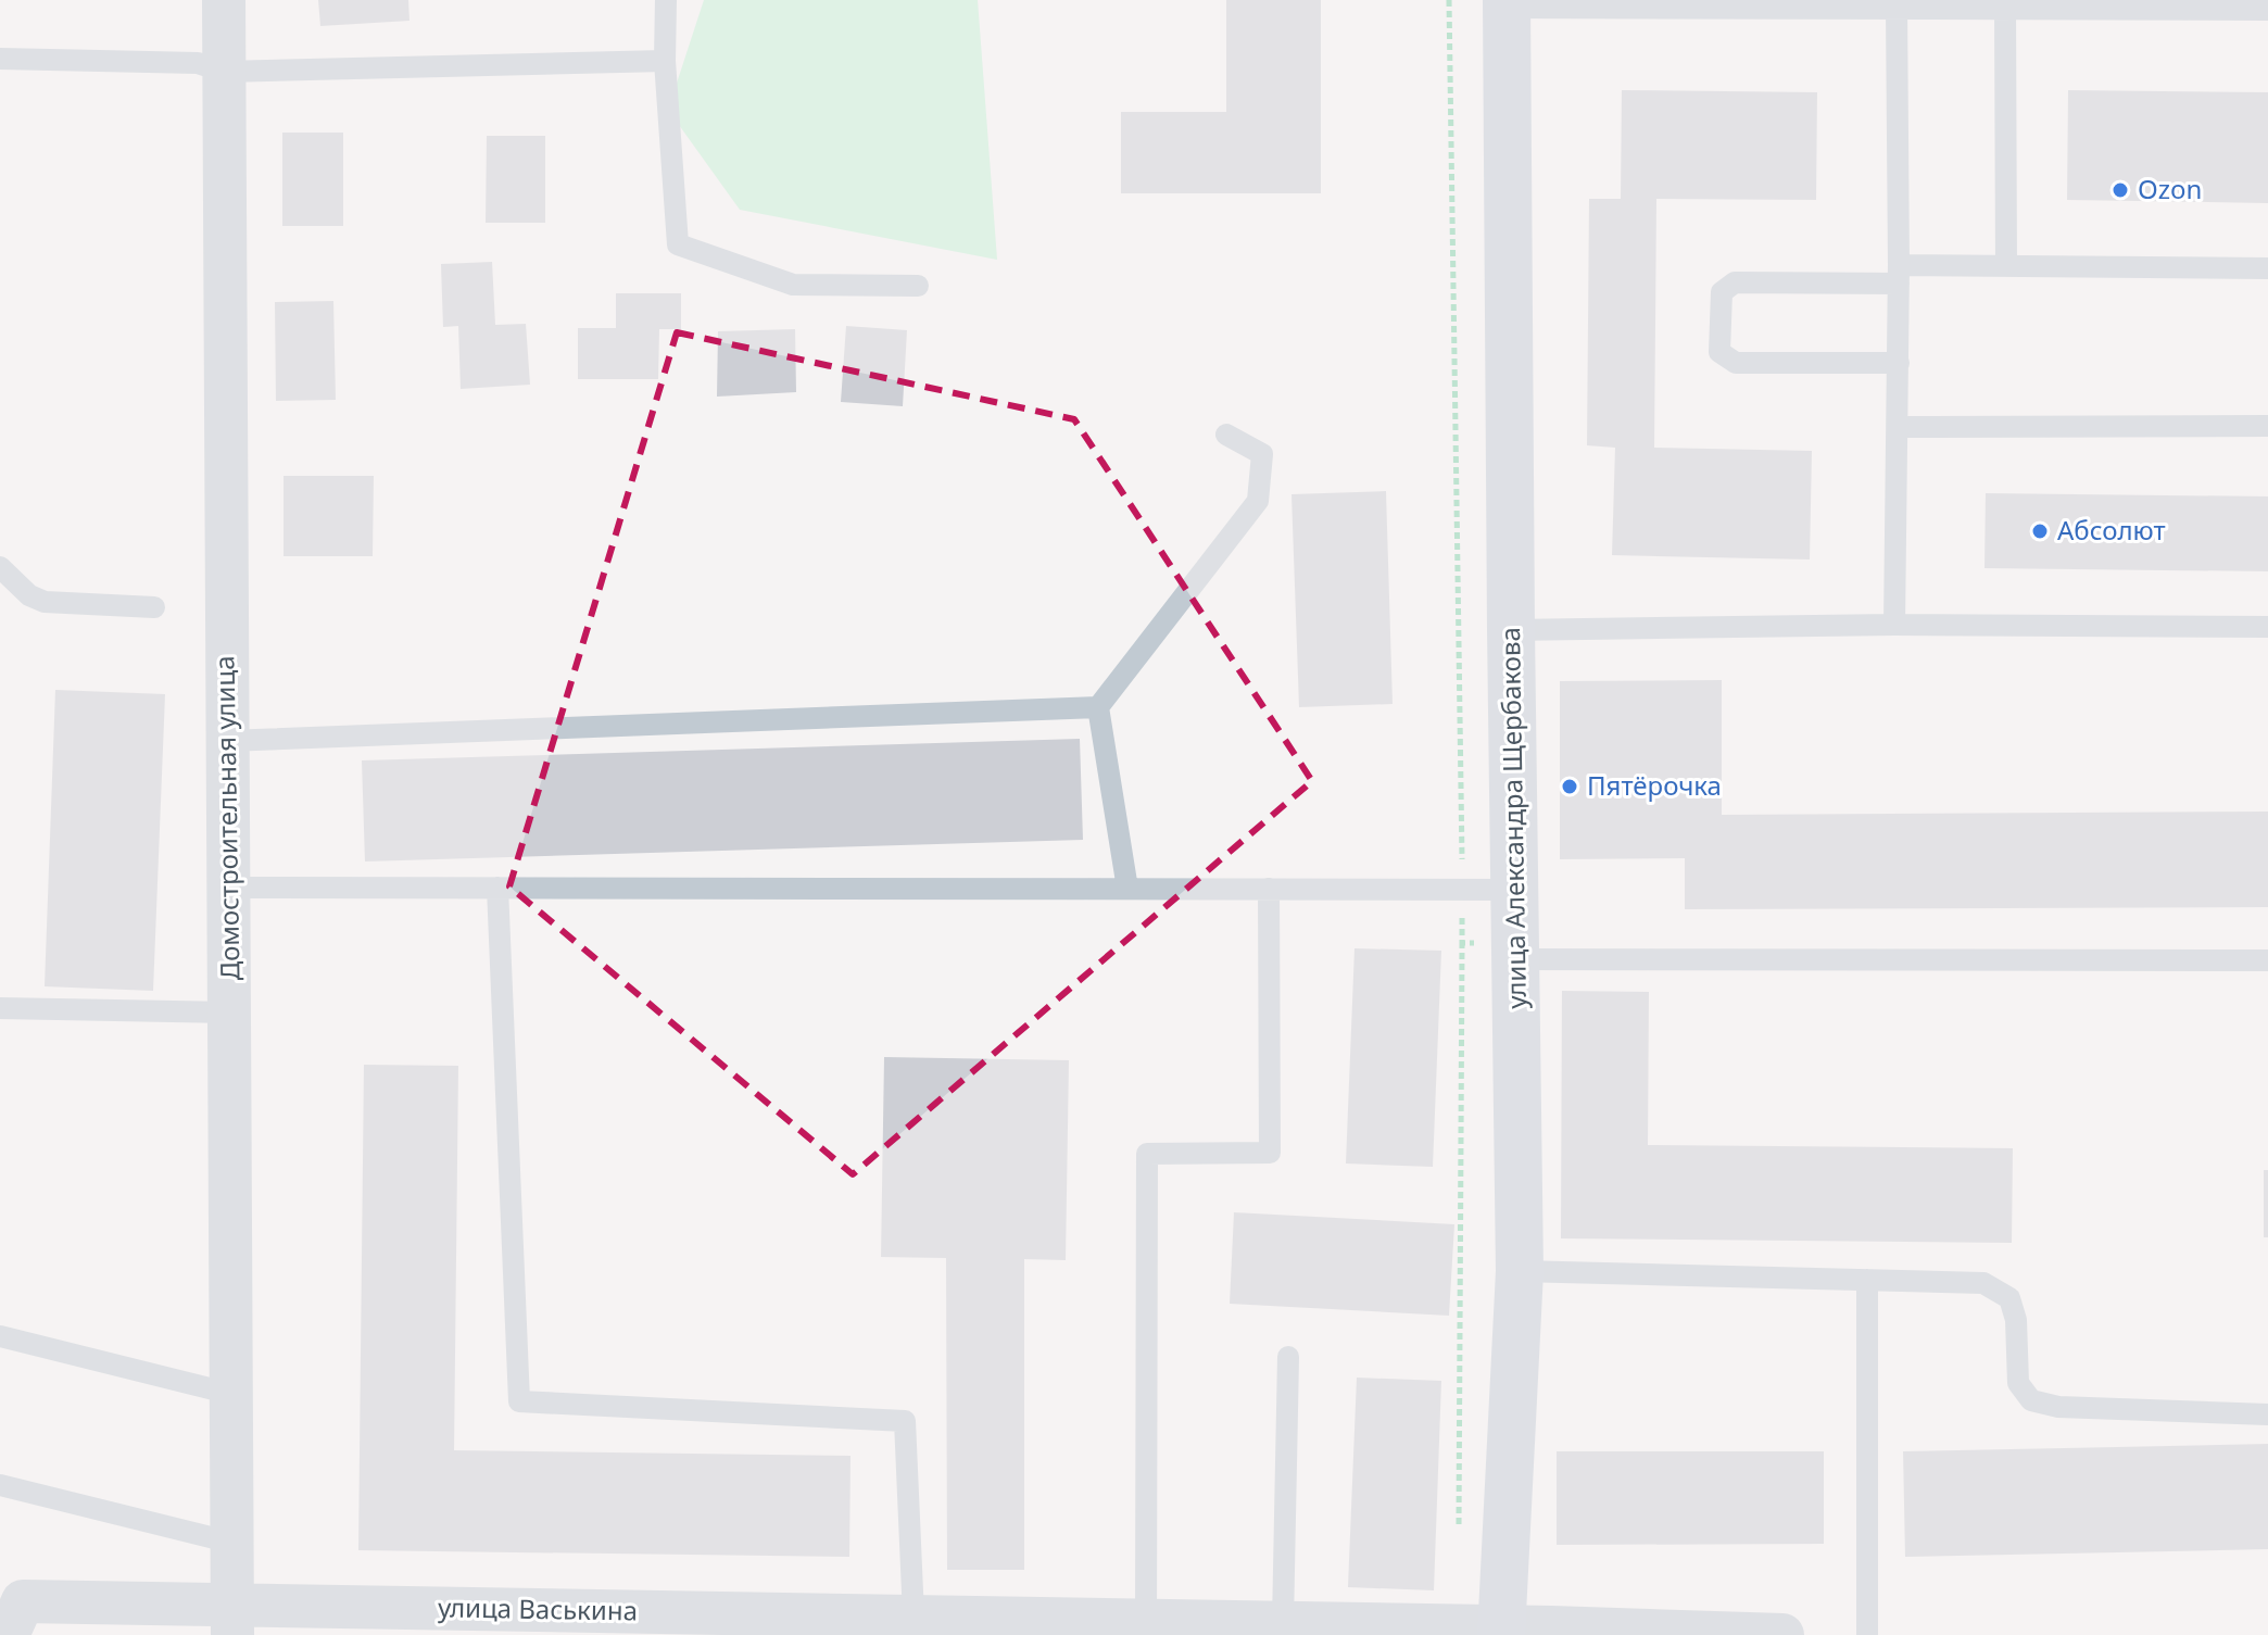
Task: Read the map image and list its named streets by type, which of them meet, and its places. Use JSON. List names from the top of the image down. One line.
{"streets":{"street":["Домостроительная улица","улица Александра Щербакова","улица Васькина"]},"crossings":[["Домостроительная улица","улица Васькина"],["улица Александра Щербакова","улица Васькина"]],"places":["Ozon","Абсолют","Пятёрочка"]}
